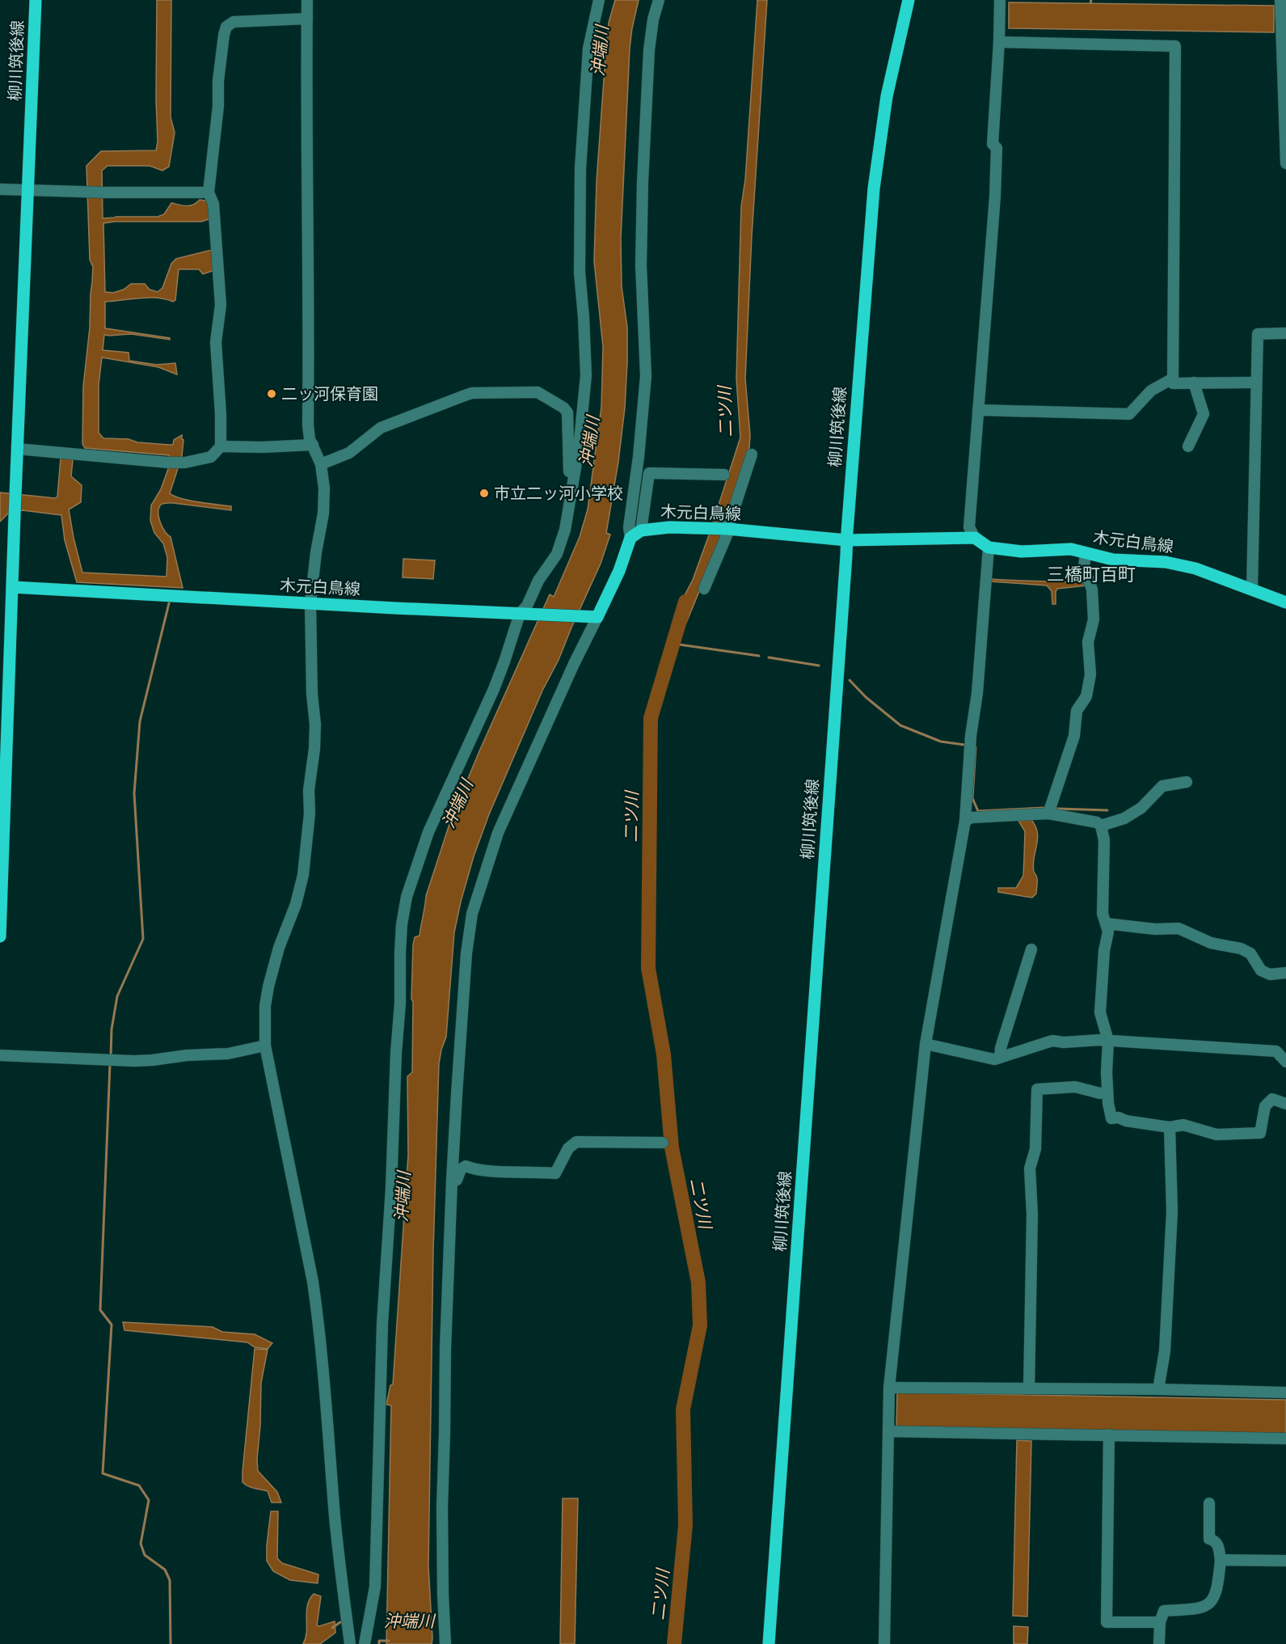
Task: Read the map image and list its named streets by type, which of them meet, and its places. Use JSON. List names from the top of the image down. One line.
{"streets":{"main road":["柳川筑後線","木元白鳥線"]},"crossings":[["柳川筑後線","木元白鳥線"]],"districts":["三橋町百町"],"water":["沖端川","二ツ川"],"places":["二ッ河保育園","市立二ッ河小学校"]}
